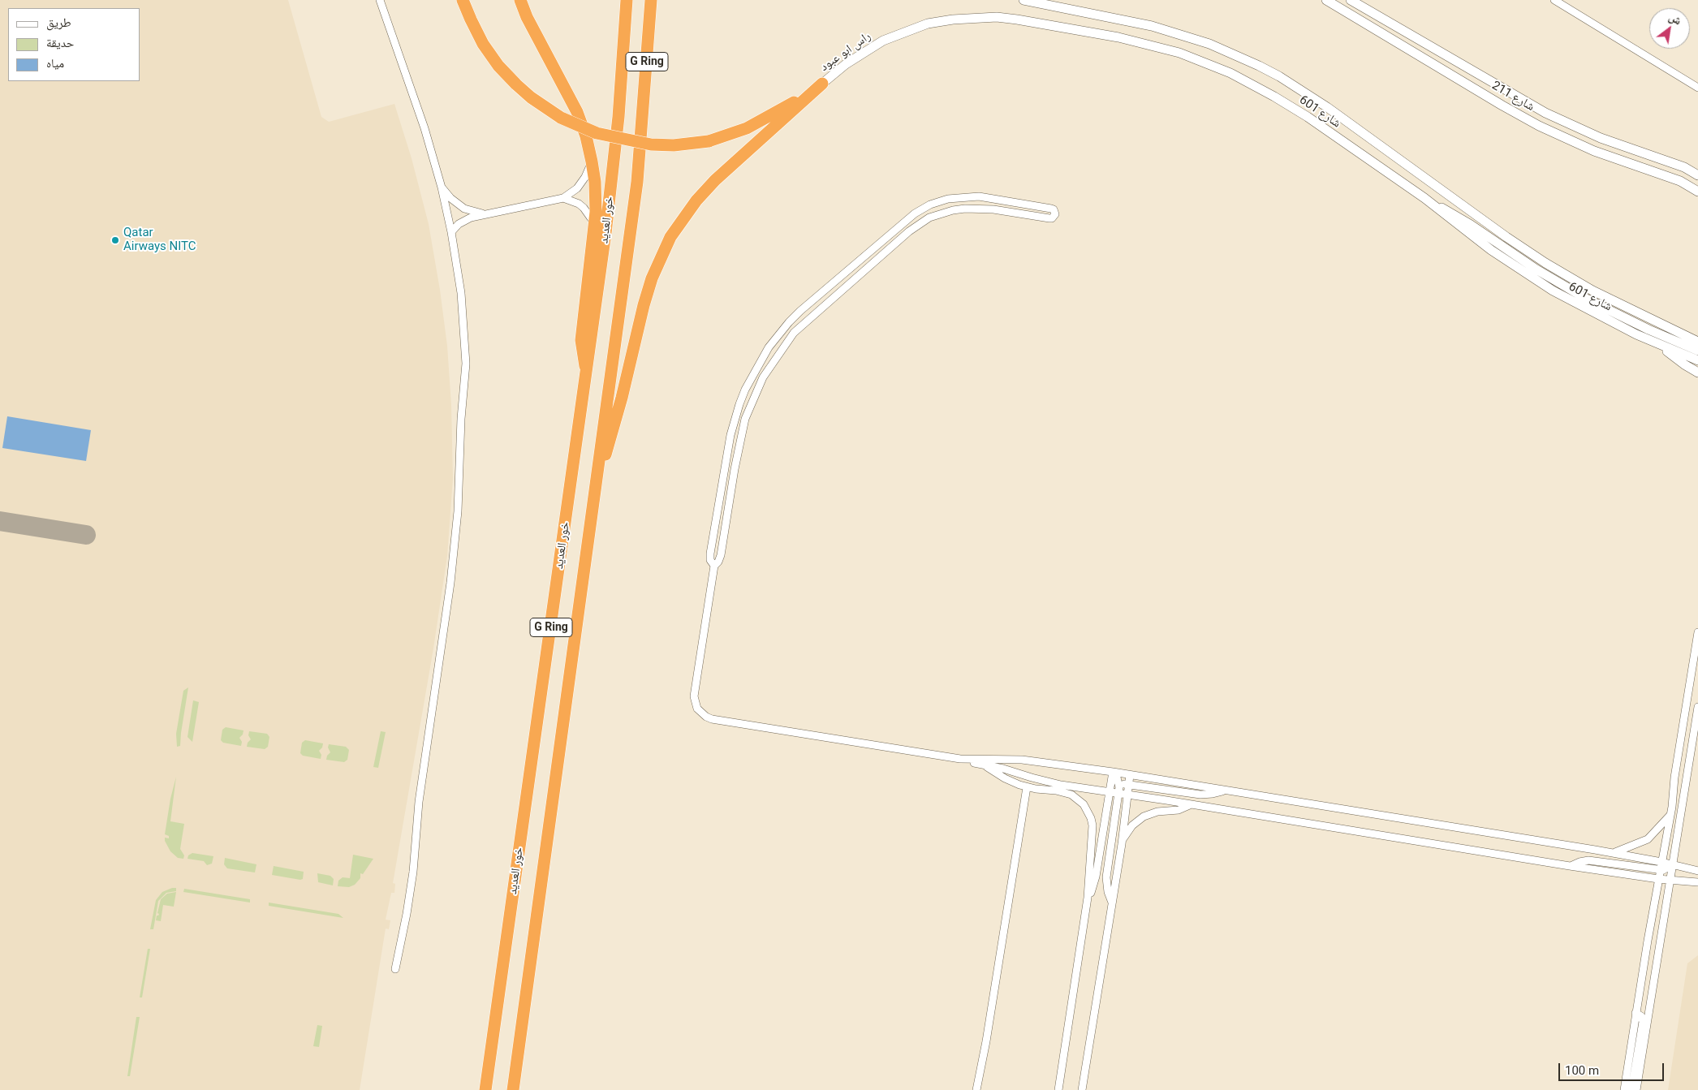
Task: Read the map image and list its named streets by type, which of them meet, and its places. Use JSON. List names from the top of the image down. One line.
{"streets":{"highway":["G Ring","خور العديد"],"main road":["راس ابو عبود","شارع 211","شارع 601"]},"crossings":[["راس ابو عبود","شارع 601"]],"places":["Qatar Airways NITC"],"legend":["طريق","حديقة","مياه"],"scale_bar":"100 m","north":"top right"}
